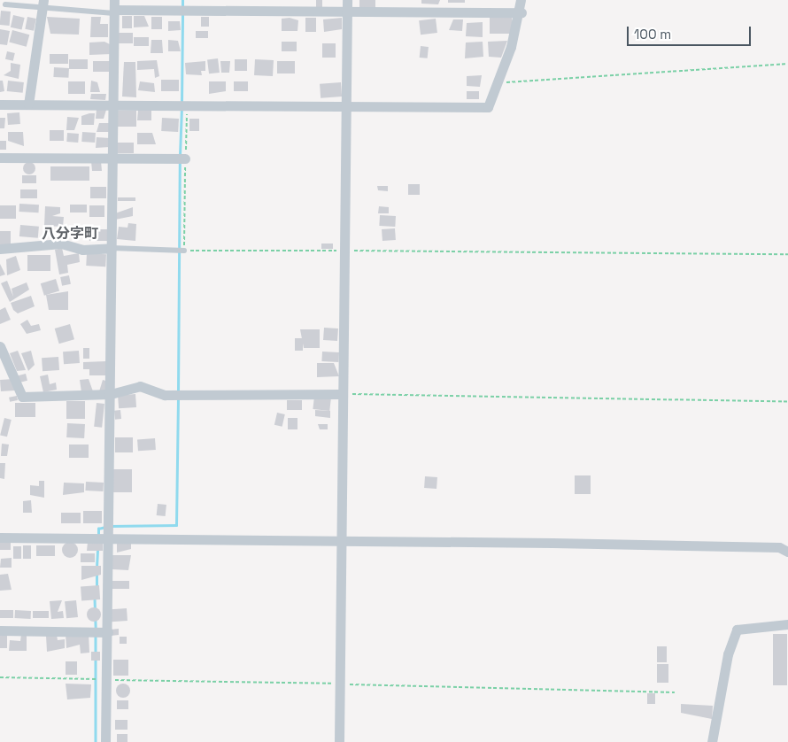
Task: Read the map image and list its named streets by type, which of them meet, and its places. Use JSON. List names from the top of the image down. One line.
{"districts":["八分字町"],"scale_bar":"100 m"}
